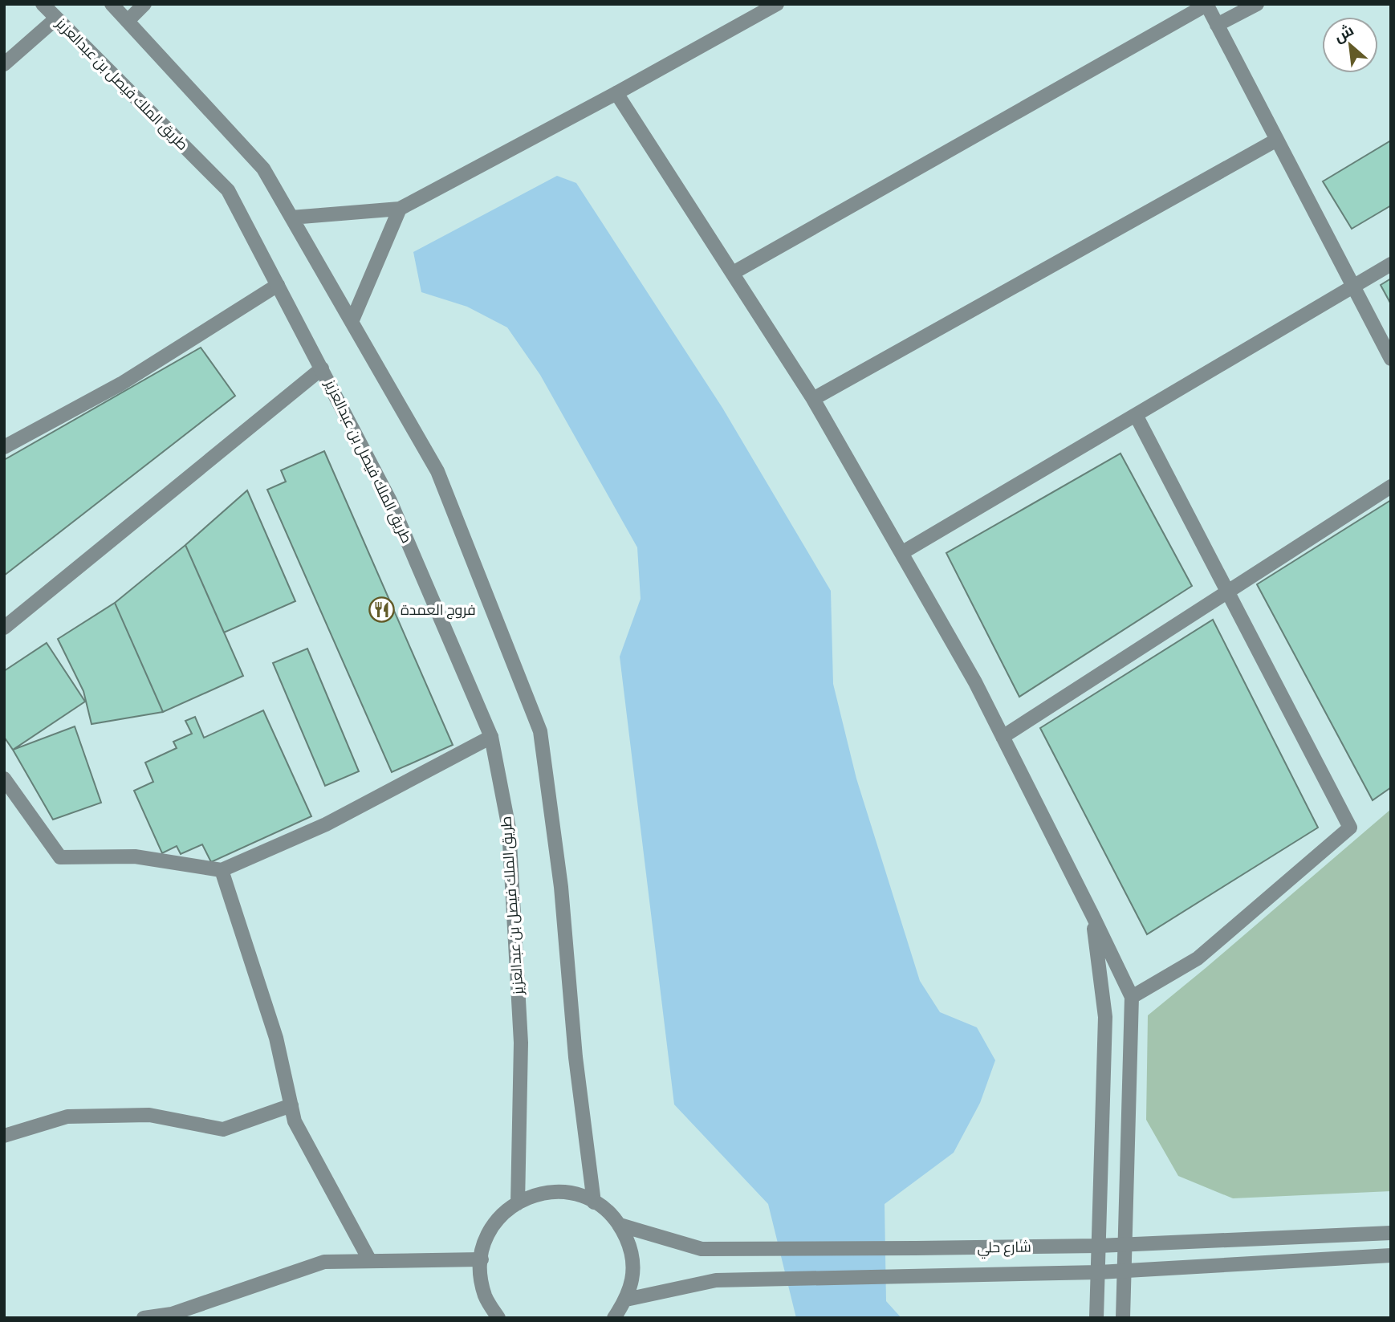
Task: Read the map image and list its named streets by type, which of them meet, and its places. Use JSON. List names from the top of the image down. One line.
{"streets":{"street":["طريق الملك فيصل بن عبدالعزيز","شارع حلي"]},"places":{"restaurant":["فروج العمدة"]},"north":"top left"}
